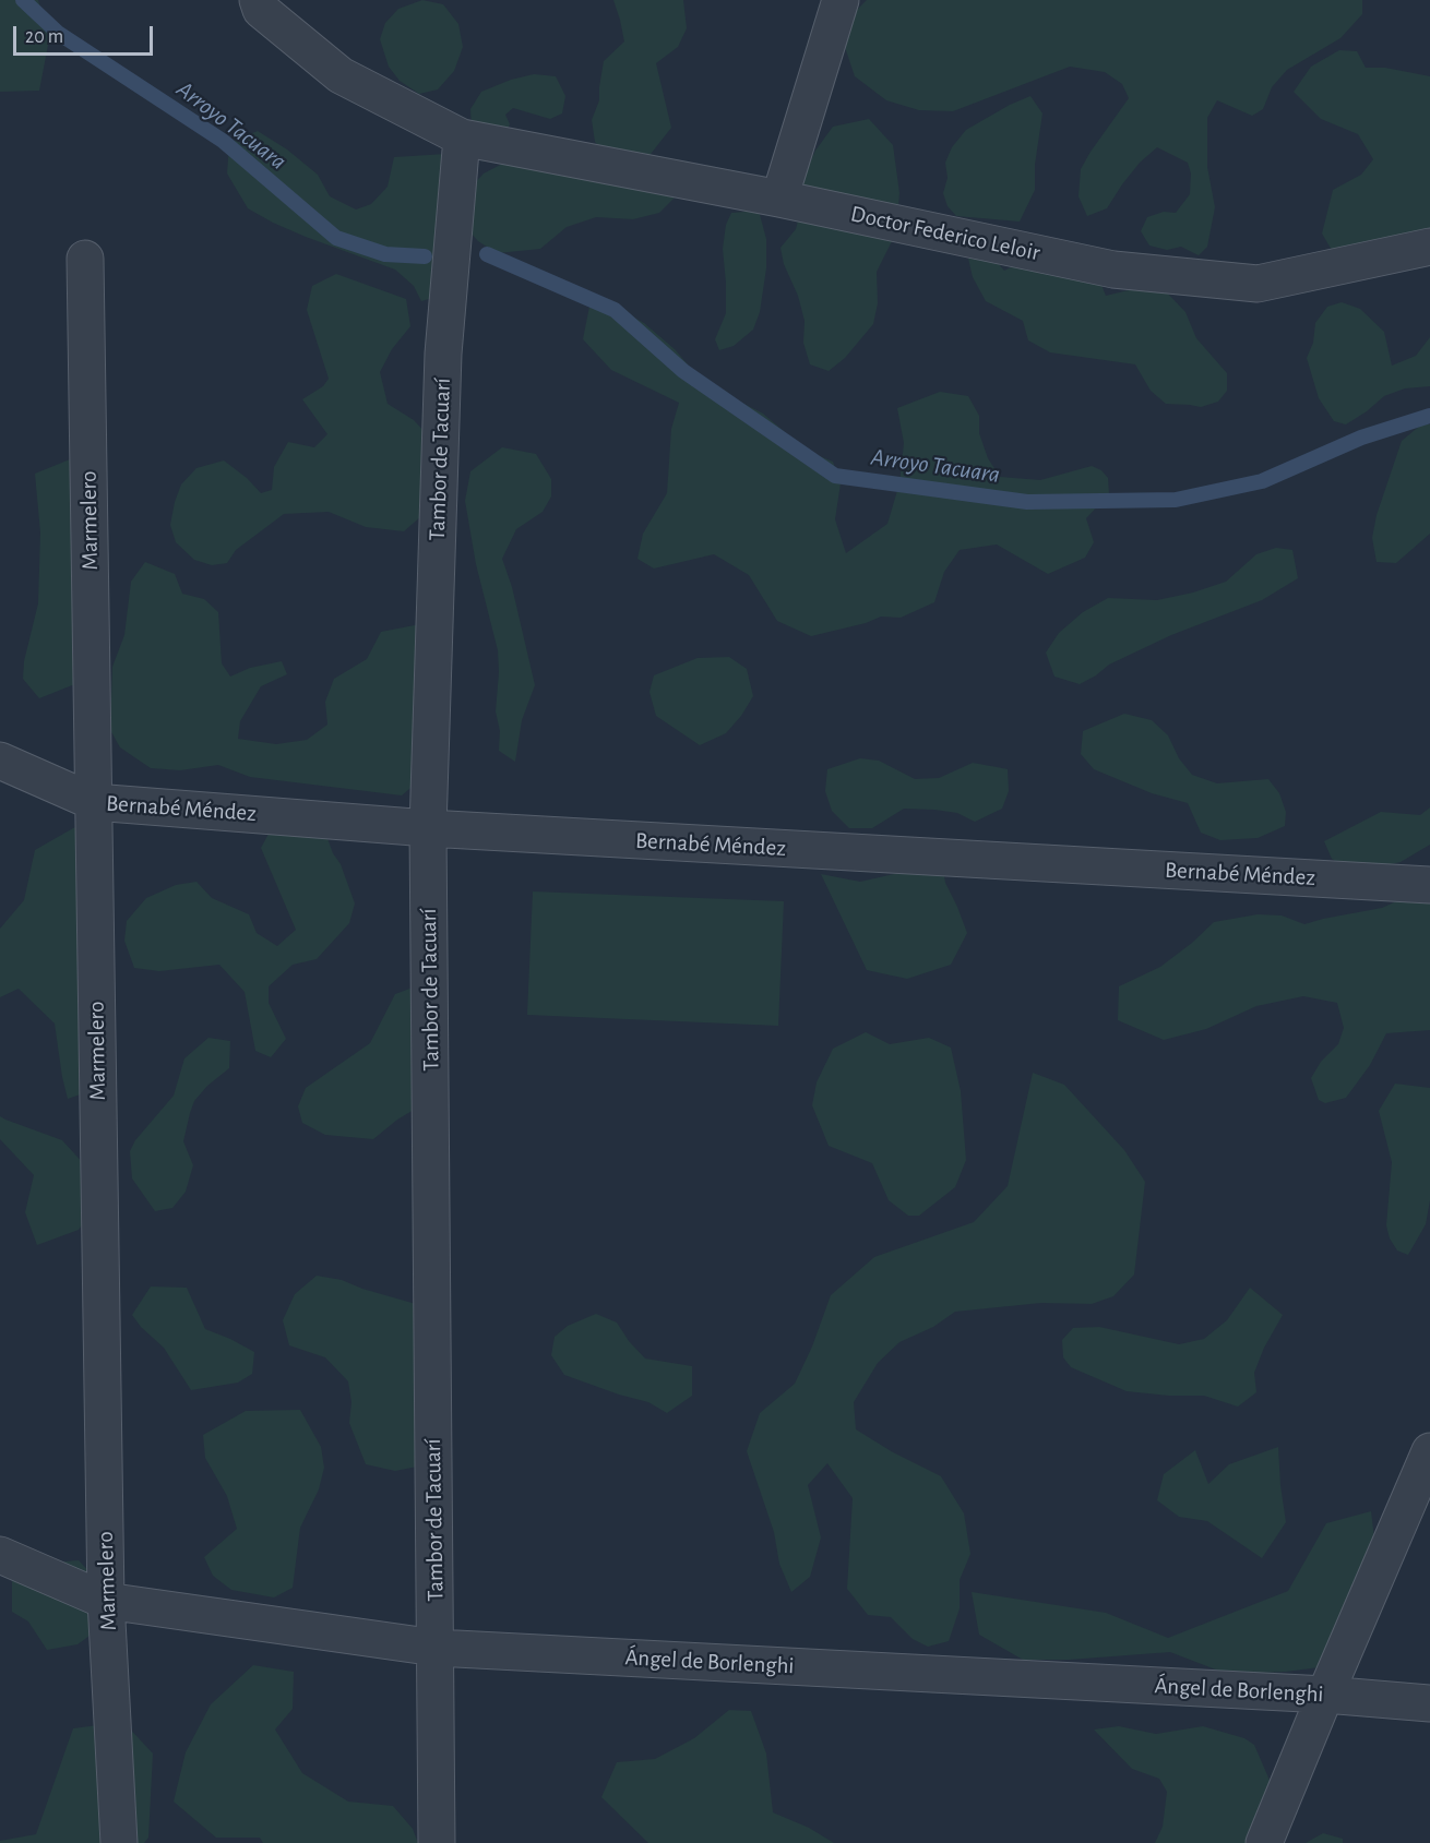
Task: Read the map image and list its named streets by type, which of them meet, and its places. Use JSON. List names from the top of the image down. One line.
{"streets":{"street":["Doctor Federico Leloir","Tambor de Tacuarí","Marmelero","Bernabé Méndez","Ángel de Borlenghi"]},"crossings":[["Doctor Federico Leloir","Tambor de Tacuarí"],["Tambor de Tacuarí","Bernabé Méndez"],["Tambor de Tacuarí","Ángel de Borlenghi"],["Marmelero","Bernabé Méndez"],["Marmelero","Ángel de Borlenghi"]],"water":["Arroyo Tacuara"],"scale_bar":"20 m"}
